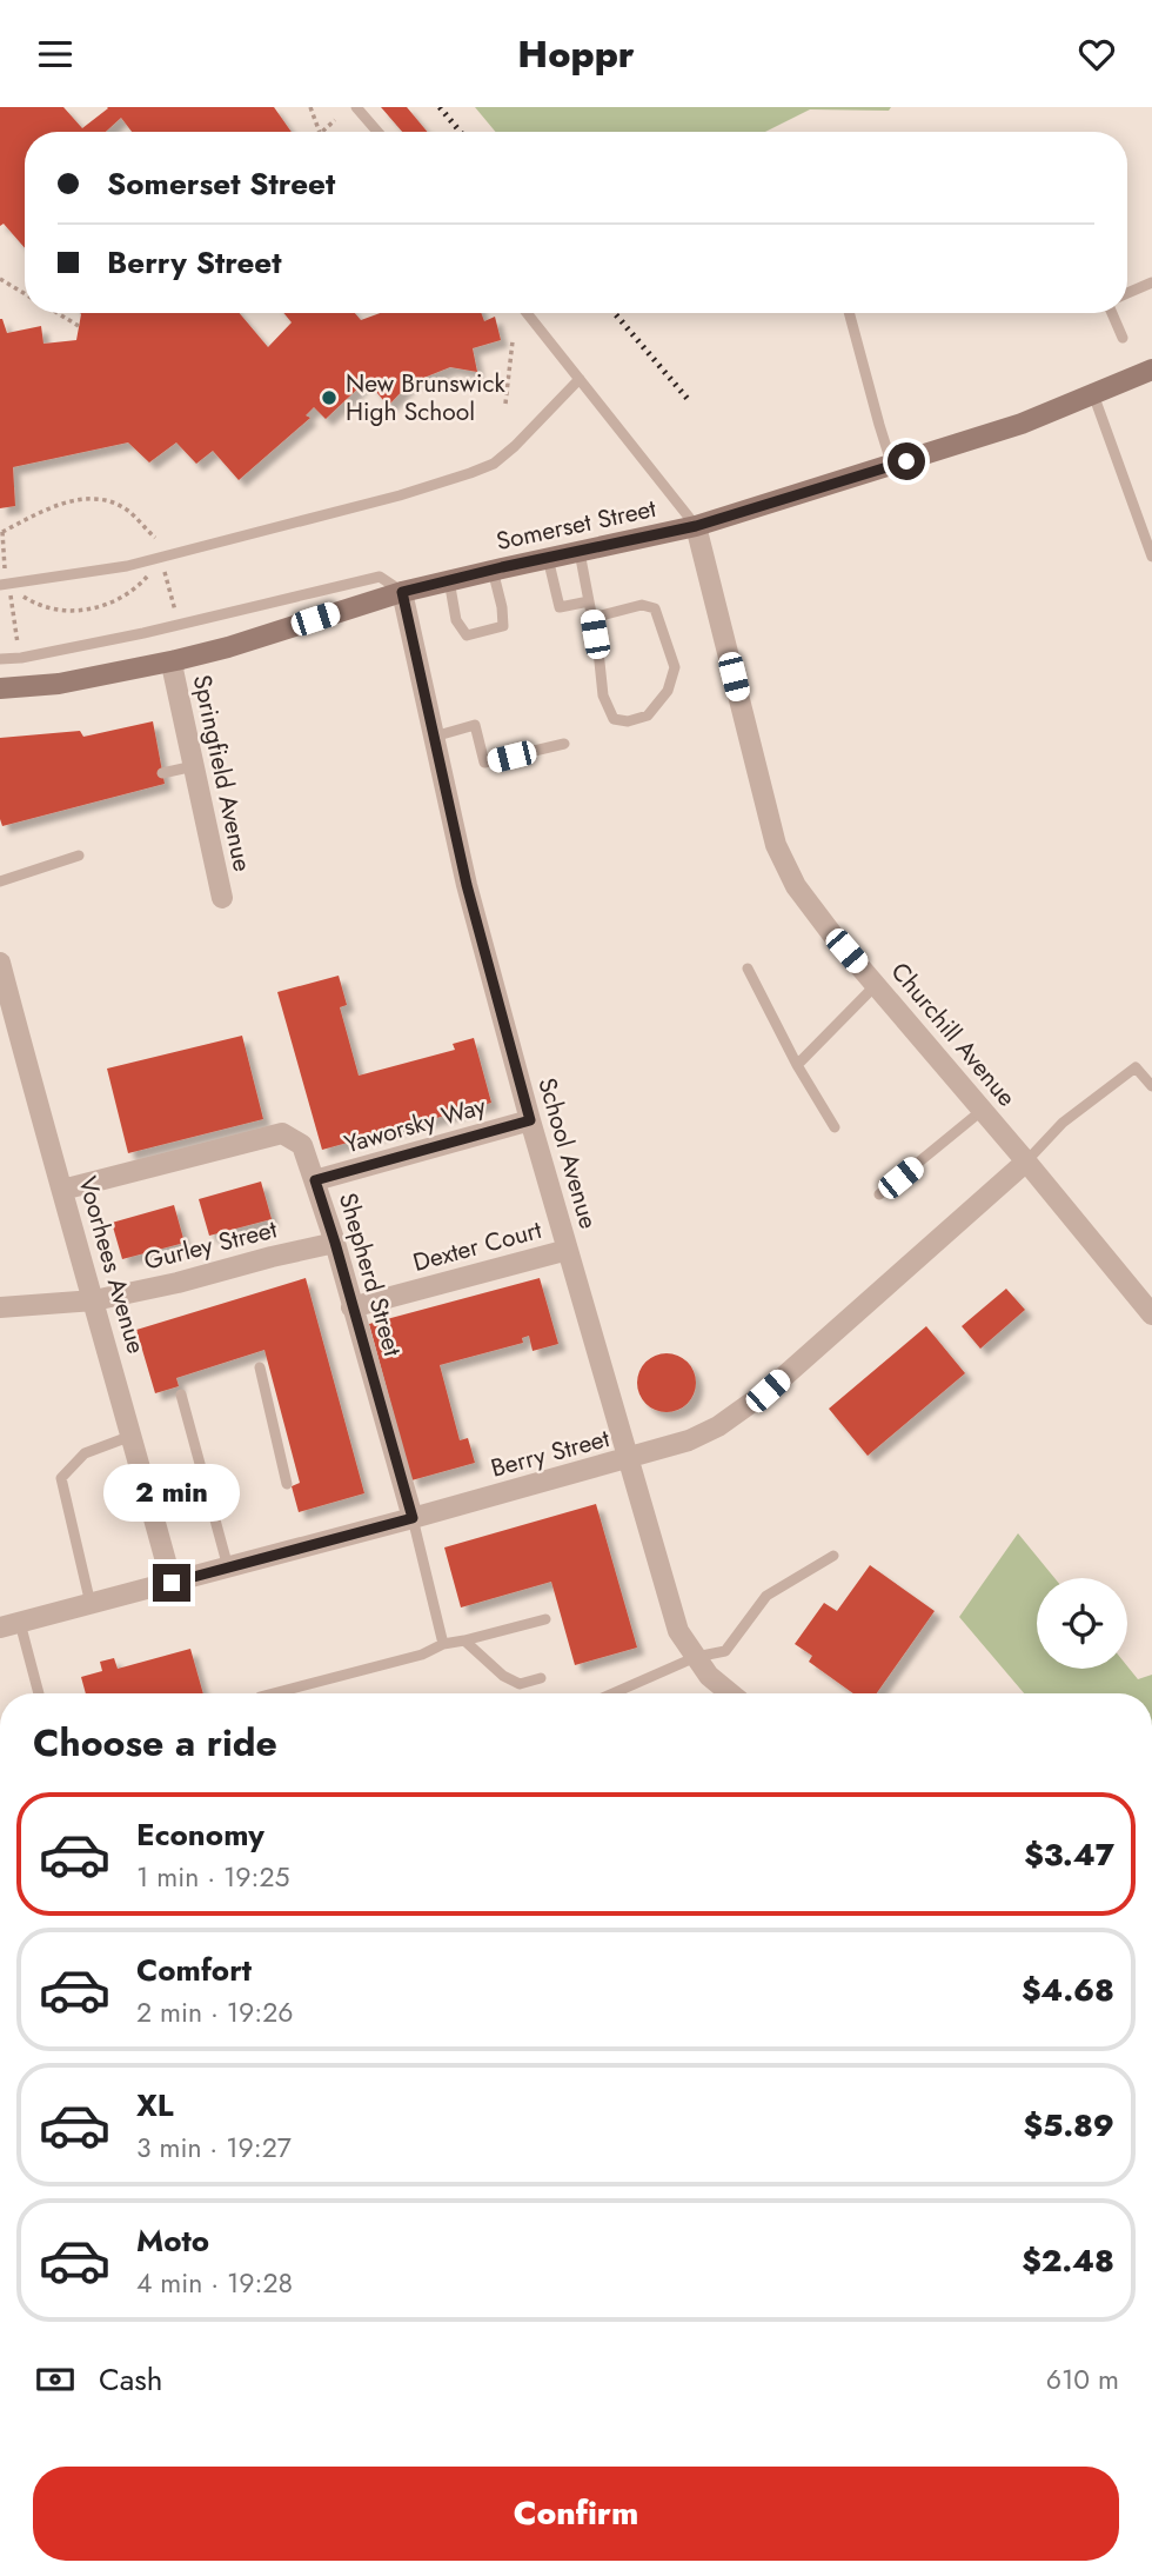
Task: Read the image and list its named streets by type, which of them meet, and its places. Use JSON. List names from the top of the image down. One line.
{"streets":{"main road":["Somerset Street"],"street":["Springfield Avenue","Churchill Avenue","Yaworsky Way","School Avenue","Gurley Street","Dexter Court","Voorhees Avenue","Shepherd Street","Berry Street"]},"crossings":[["Somerset Street","Springfield Avenue"],["Somerset Street","Churchill Avenue"],["Somerset Street","School Avenue"],["Churchill Avenue","Berry Street"],["Yaworsky Way","School Avenue"],["Yaworsky Way","Shepherd Street"],["School Avenue","Dexter Court"],["School Avenue","Berry Street"],["Gurley Street","Voorhees Avenue"],["Gurley Street","Shepherd Street"],["Dexter Court","Shepherd Street"],["Voorhees Avenue","Shepherd Street"],["Voorhees Avenue","Berry Street"],["Shepherd Street","Berry Street"]],"places":["New Brunswick High School"],"page":{"header":"Hoppr","banner":["Somerset Street","Berry Street"],"bubble":"2 min","heading":"Choose a ride","list":[{"name":"Economy","note":"1 min · 19:25","value":"$3.47"},{"name":"Comfort","note":"2 min · 19:26","value":"$4.68"},{"name":"XL","note":"3 min · 19:27","value":"$5.89"},{"name":"Moto","note":"4 min · 19:28","value":"$2.48"}],"pay":["Cash","610 m"],"buttons":"Confirm"}}
